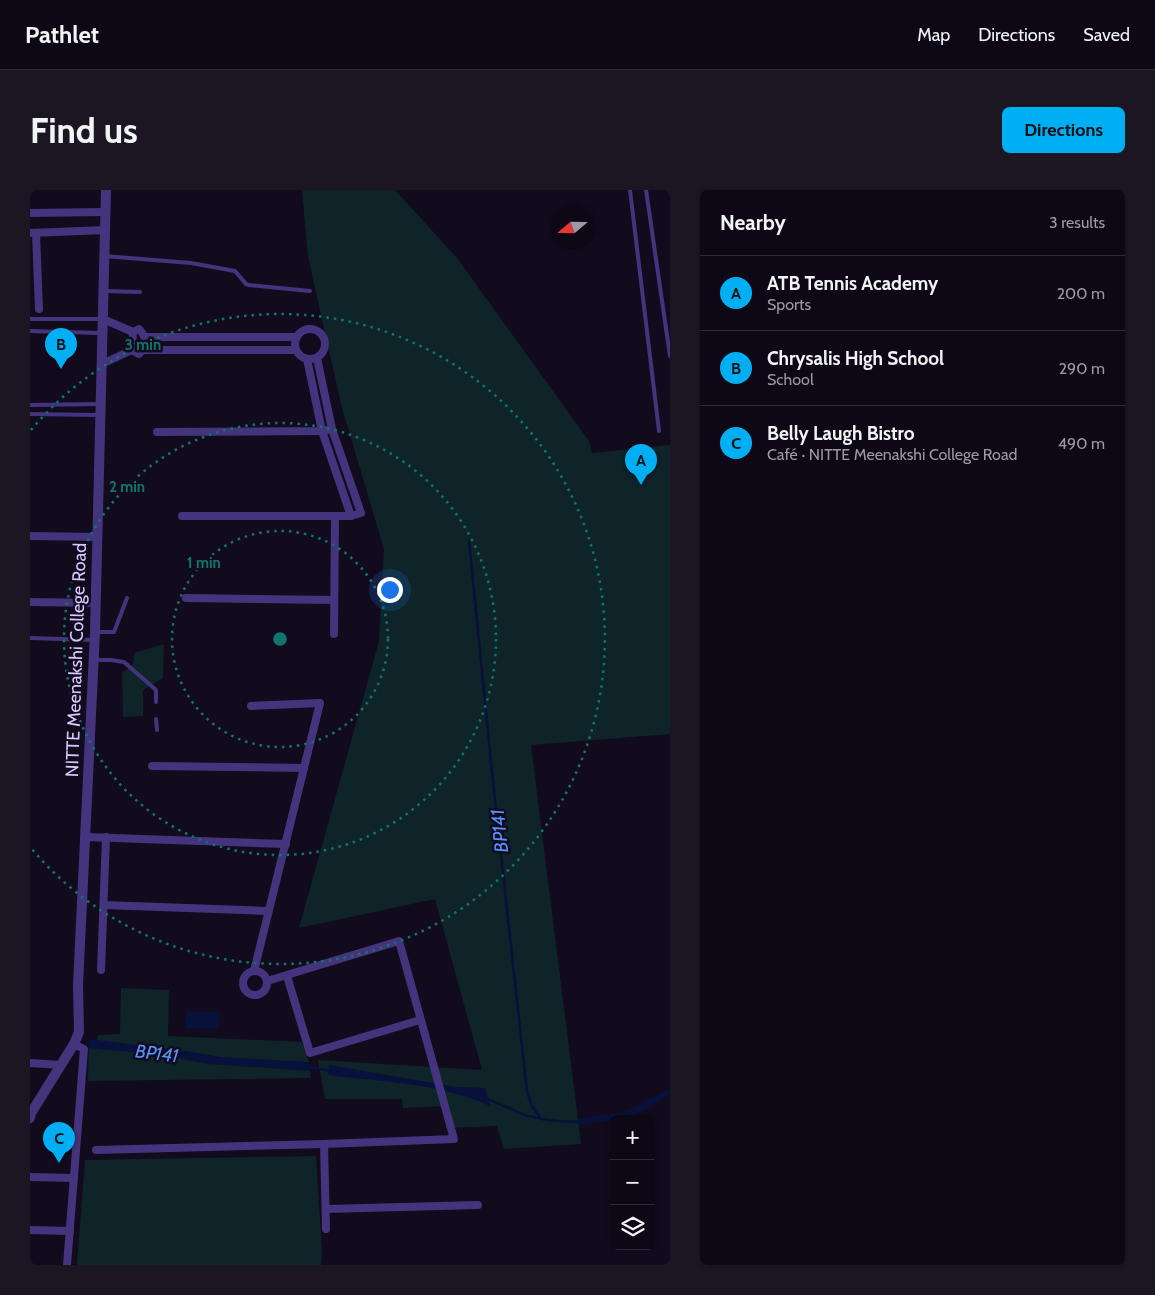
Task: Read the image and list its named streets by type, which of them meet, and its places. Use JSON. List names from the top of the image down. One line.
{"streets":{"street":["NITTE Meenakshi College Road"]},"water":["BP141"],"north":"left","page":{"header":"Pathlet","nav":["Map","Directions","Saved"],"buttons":"Directions","title":"Find us","heading":["Nearby","3 results"],"list":[{"mark":"A","name":"ATB Tennis Academy","note":"Sports","value":"200 m"},{"mark":"B","name":"Chrysalis High School","note":"School","value":"290 m"},{"mark":"C","name":"Belly Laugh Bistro","note":"Café · NITTE Meenakshi College Road","value":"490 m"}],"pins":["B","A","C"],"map_buttons":["+","−"]},"rings":["3 min","2 min","1 min"]}
